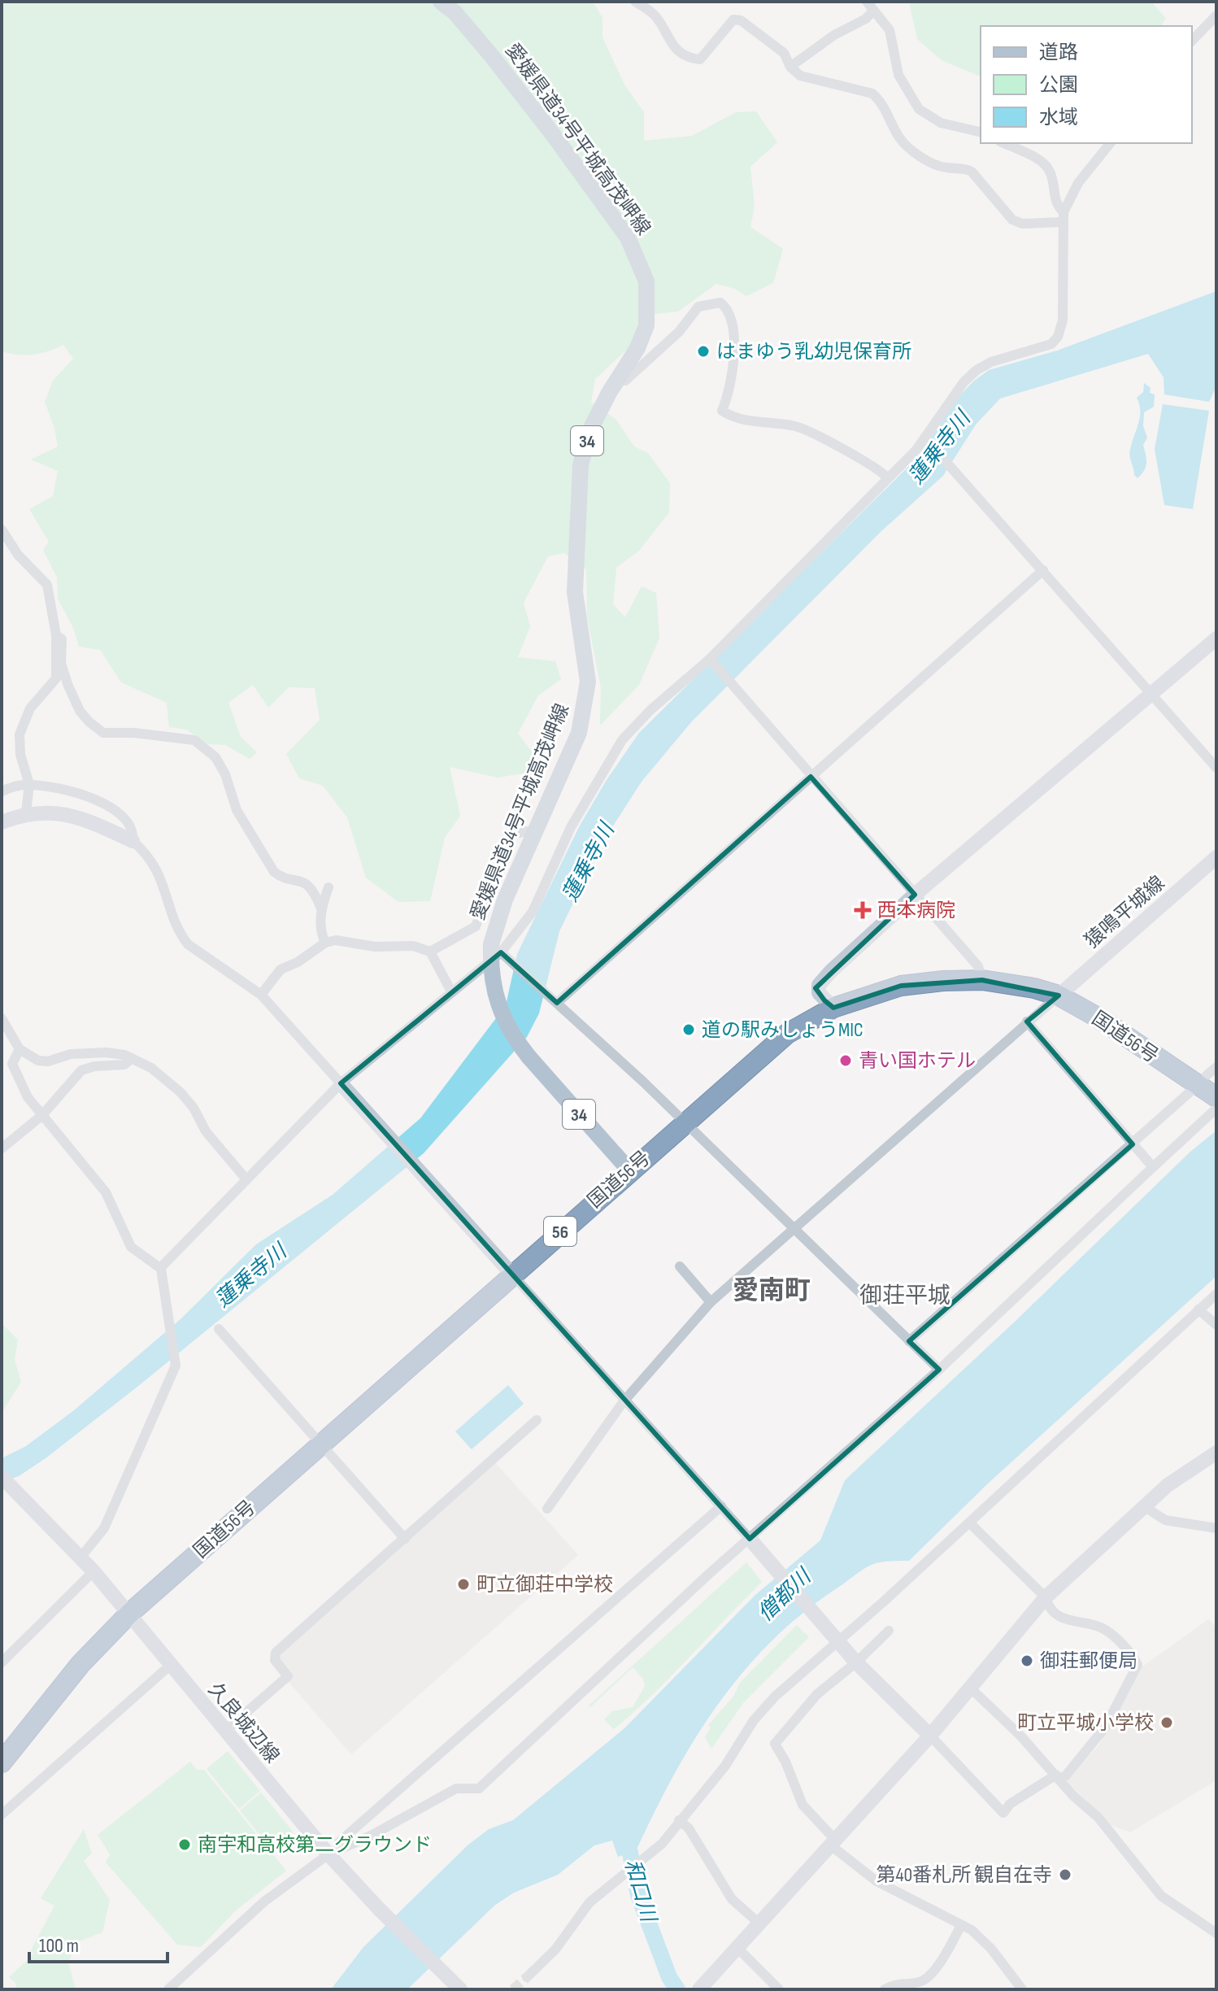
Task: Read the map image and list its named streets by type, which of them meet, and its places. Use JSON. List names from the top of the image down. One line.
{"streets":{"highway":["国道56号","56"],"main road":["愛媛県道34号平城高茂岬線","34"],"street":["猿鳴平城線","久良城辺線"]},"crossings":[["愛媛県道34号平城高茂岬線","34"],["34","国道56号"],["猿鳴平城線","国道56号"],["国道56号","久良城辺線"]],"districts":["愛南町","御荘平城"],"water":["蓮乗寺川","僧都川","和口川"],"places":{"other":["はまゆう乳幼児保育所","道の駅みしょうMIC","青い国ホテル","町立御荘中学校","御荘郵便局","町立平城小学校","南宇和高校第二グラウンド","第40番札所 観自在寺"],"health":["西本病院"]},"legend":["道路","公園","水域"],"scale_bar":"100 m"}
